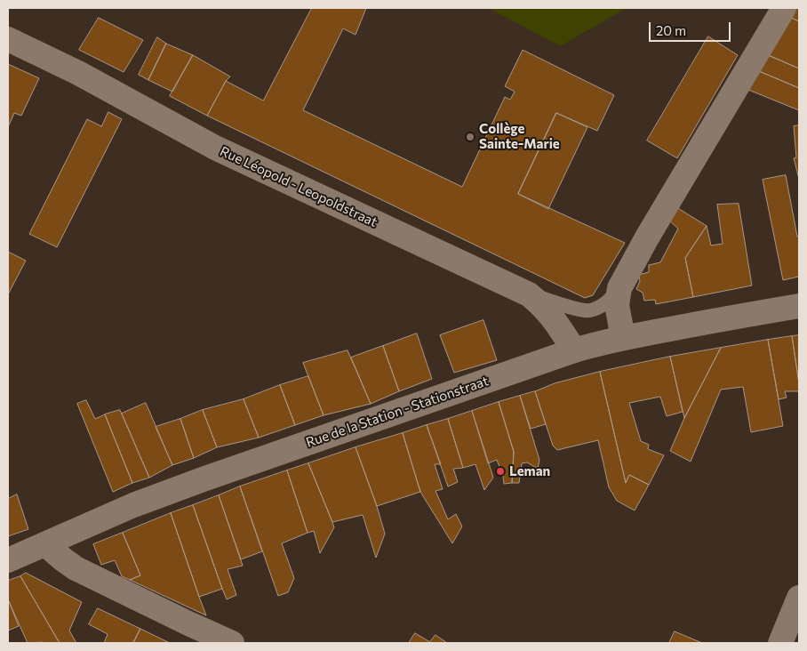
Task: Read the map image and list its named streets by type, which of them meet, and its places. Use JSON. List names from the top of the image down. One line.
{"streets":{"street":["Rue Léopold - Leopoldstraat","Rue de la Station - Stationstraat"]},"crossings":[["Rue Léopold - Leopoldstraat","Rue de la Station - Stationstraat"]],"places":["Collège Sainte-Marie","Leman"],"scale_bar":"20 m"}
